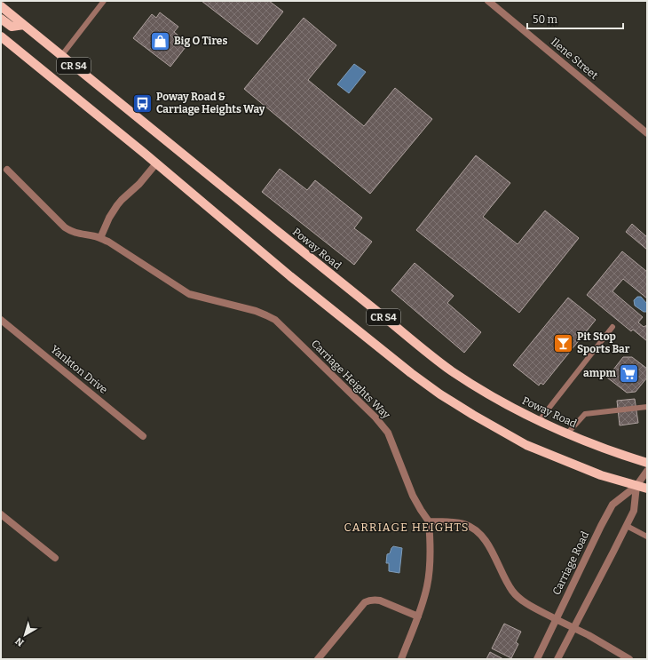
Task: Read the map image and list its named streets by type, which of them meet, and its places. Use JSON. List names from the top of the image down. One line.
{"streets":{"main road":["CR S4","Poway Road"],"street":["Ilene Street","Yankton Drive","Carriage Heights Way","Carriage Road"]},"crossings":[["CR S4","Carriage Road"]],"districts":["CARRIAGE HEIGHTS"],"places":{"shop":["Big O Tires"],"bus stop":["Poway Road & Carriage Heights Way"],"bar":["Pit Stop Sports Bar"],"supermarket":["ampm"]},"scale_bar":"50 m","north":"bottom left"}
